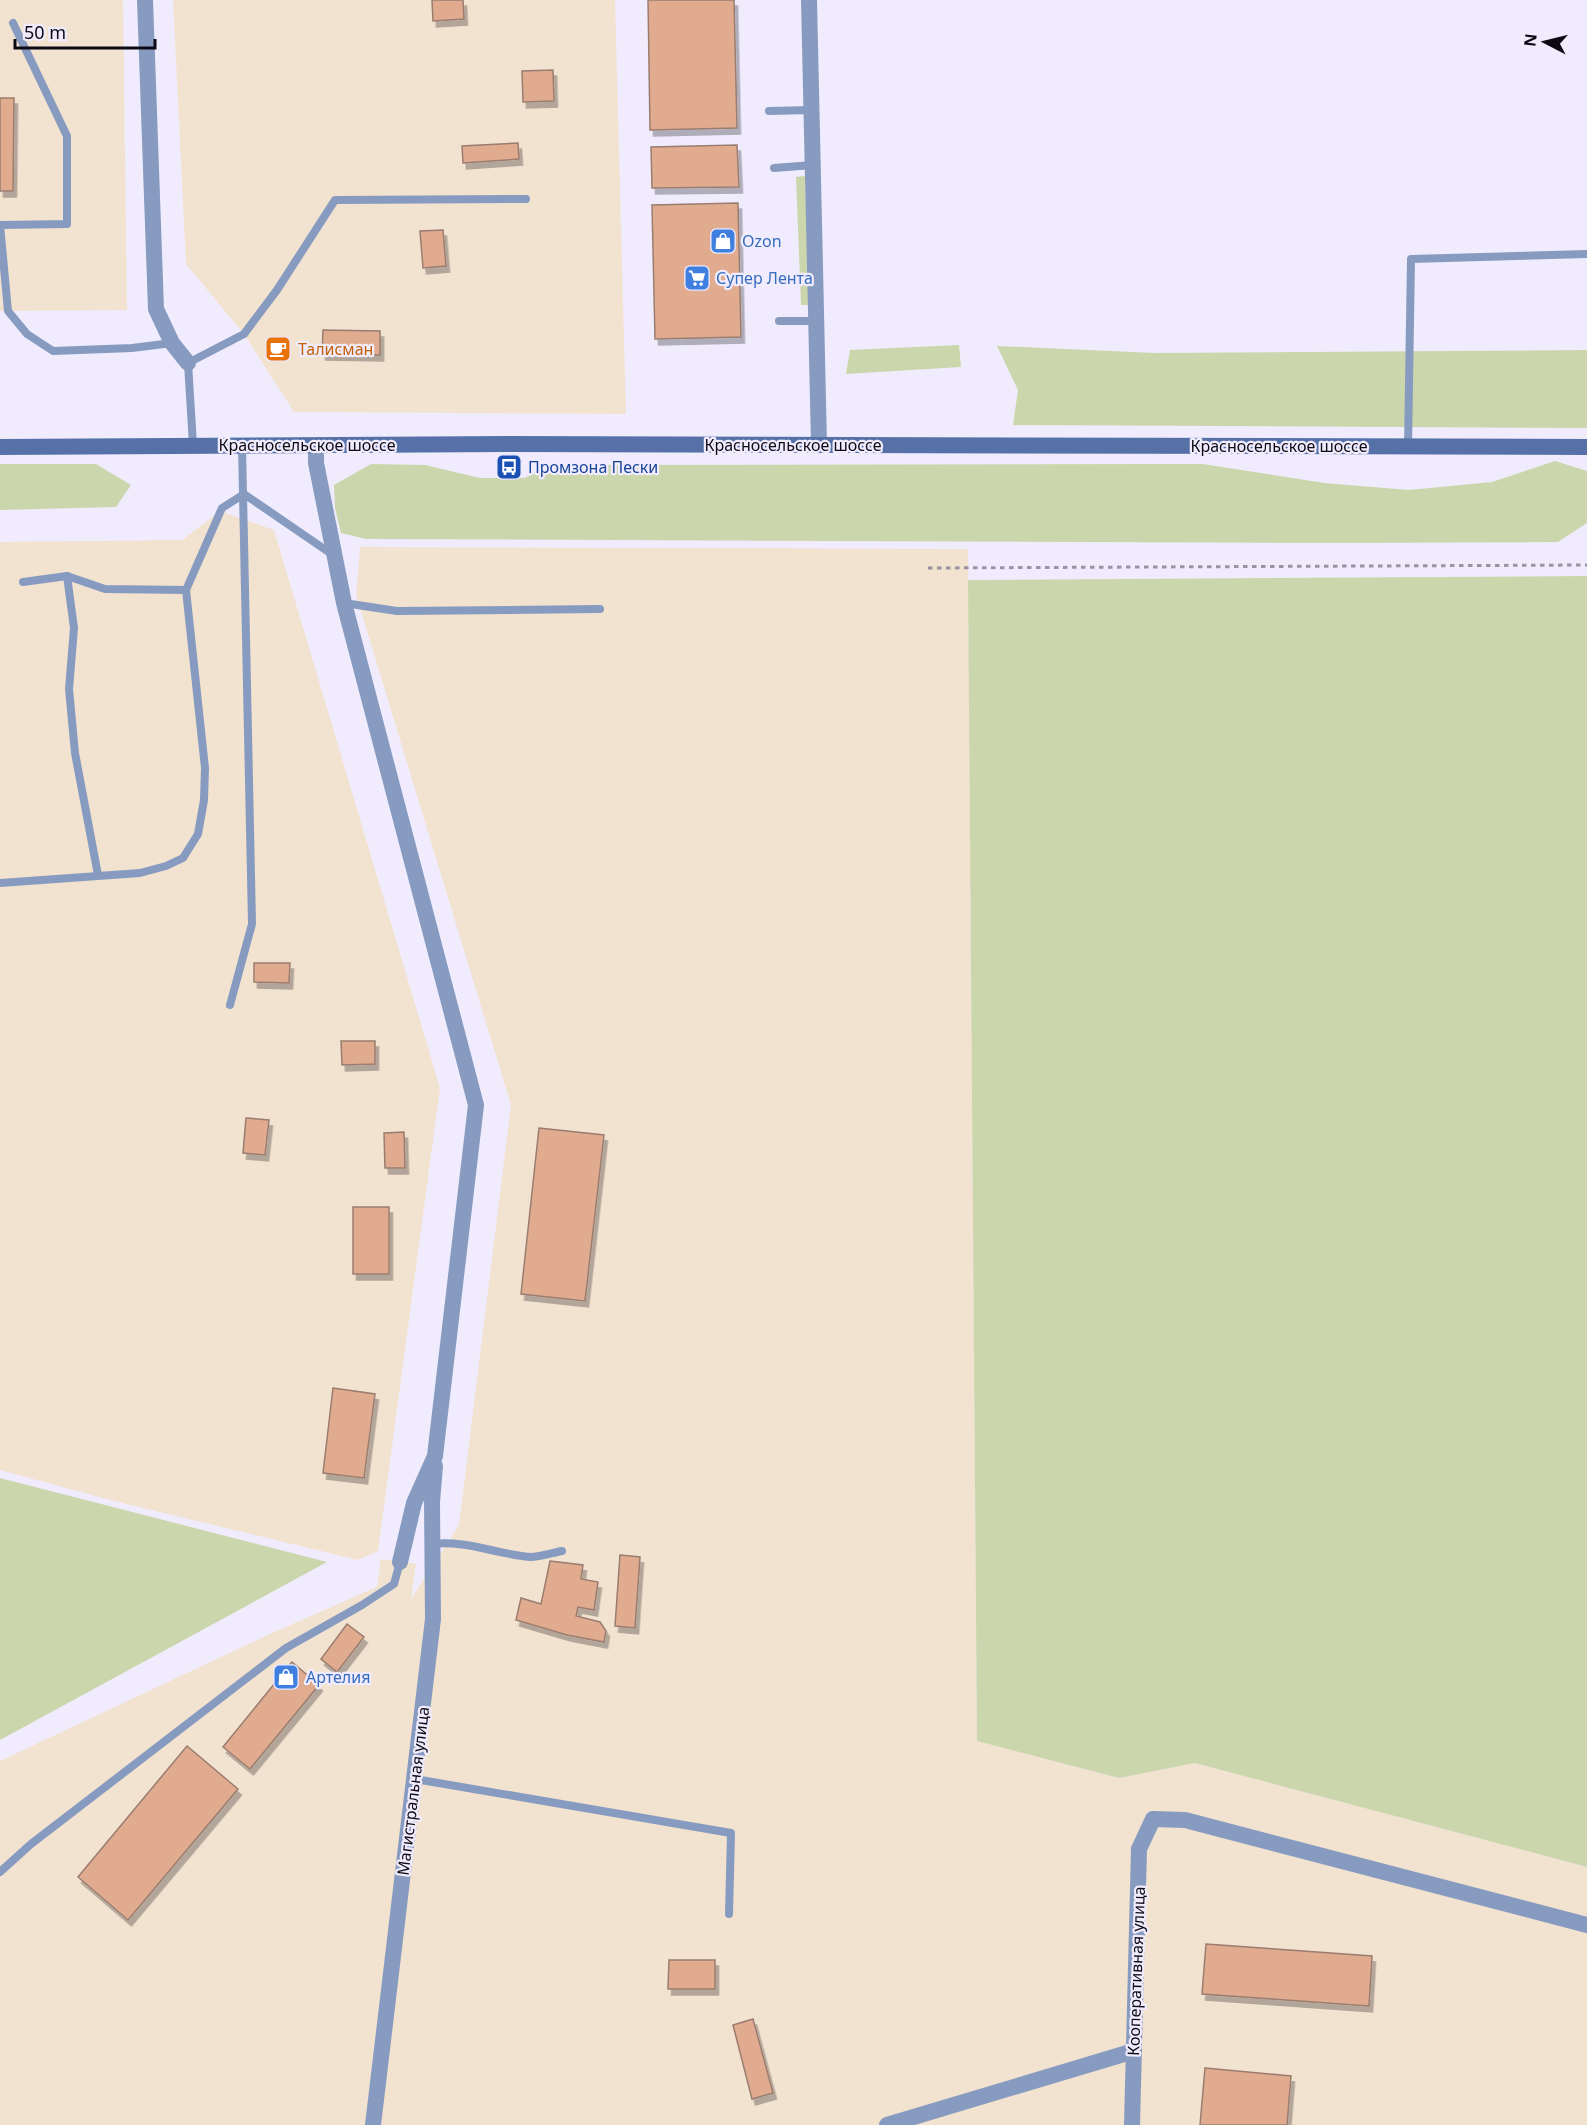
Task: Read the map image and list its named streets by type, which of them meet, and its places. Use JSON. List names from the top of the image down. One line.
{"streets":{"main road":["Красносельское шоссе"],"street":["Магистральная улица","Кооперативная улица"]},"places":{"shop":["Ozon","Артелия"],"supermarket":["Супер Лента"],"cafe":["Талисман"],"bus stop":["Промзона Пески"]},"scale_bar":"50 m","north":"left"}
